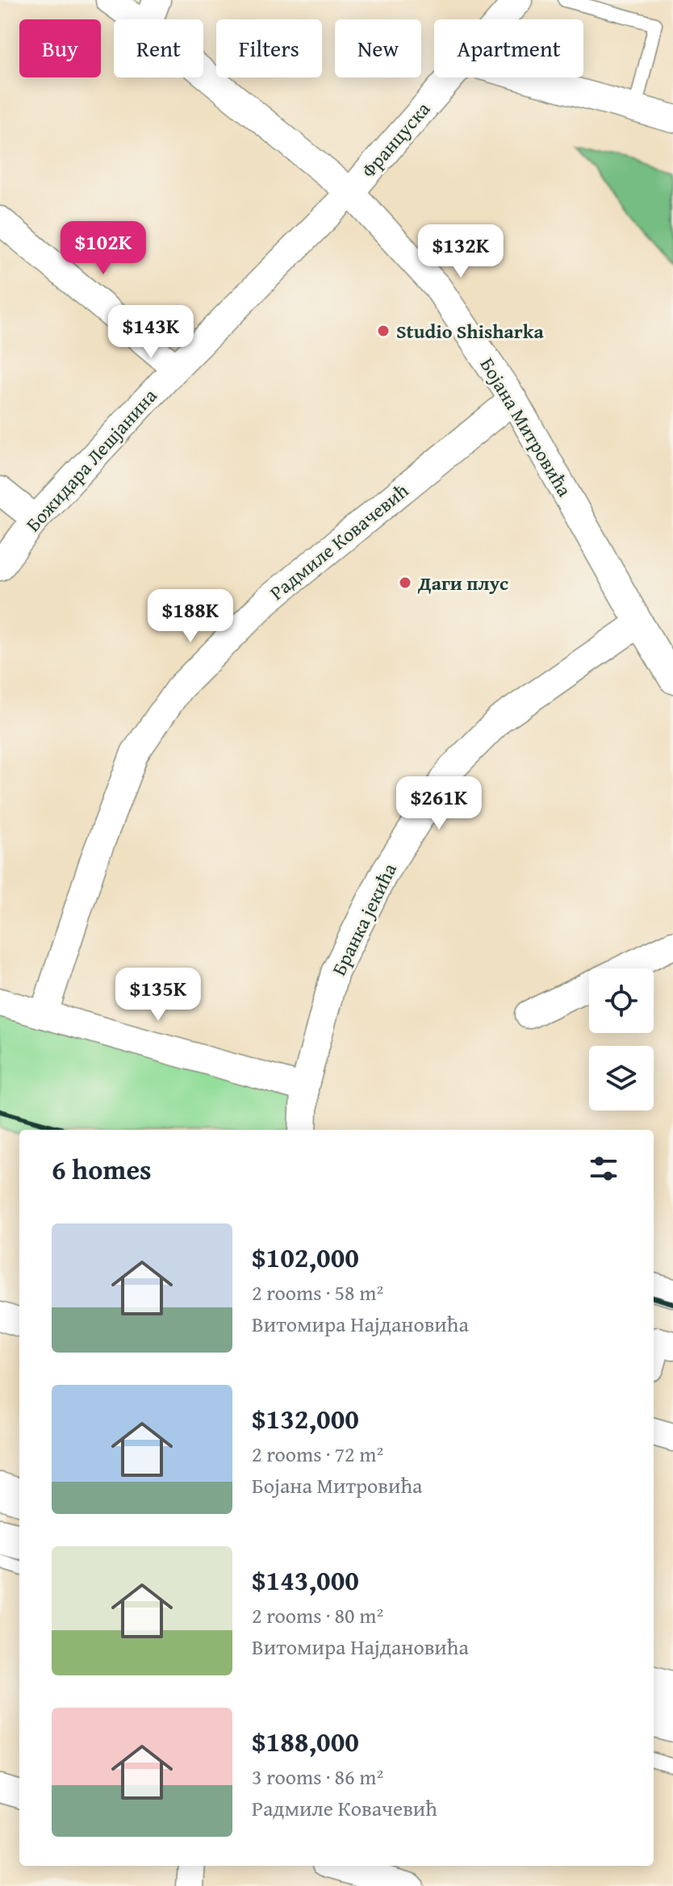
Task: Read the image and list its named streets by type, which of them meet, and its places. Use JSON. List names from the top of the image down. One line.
{"streets":{"street":["Француска","Бојана Митровића","Божидара Лешјанина","Радмиле Ковачевић","Бранка јекића"]},"crossings":[["Француска","Бојана Митровића"],["Француска","Божидара Лешјанина"],["Бојана Митровића","Божидара Лешјанина"],["Бојана Митровића","Радмиле Ковачевић"],["Бојана Митровића","Бранка јекића"]],"places":["Studio Shisharka","Даги плус"],"page":{"chip":["Buy","Rent","Filters","New","Apartment"],"price":["$102K","$132K","$143K","$188K","$261K","$135K"],"heading":"6 homes","list":[{"name":"$102,000","note":"2 rooms · 58 m² · Витомира Најдановића"},{"name":"$132,000","note":"2 rooms · 72 m² · Бојана Митровића"},{"name":"$143,000","note":"2 rooms · 80 m² · Витомира Најдановића"},{"name":"$188,000","note":"3 rooms · 86 m² · Радмиле Ковачевић"}]}}
